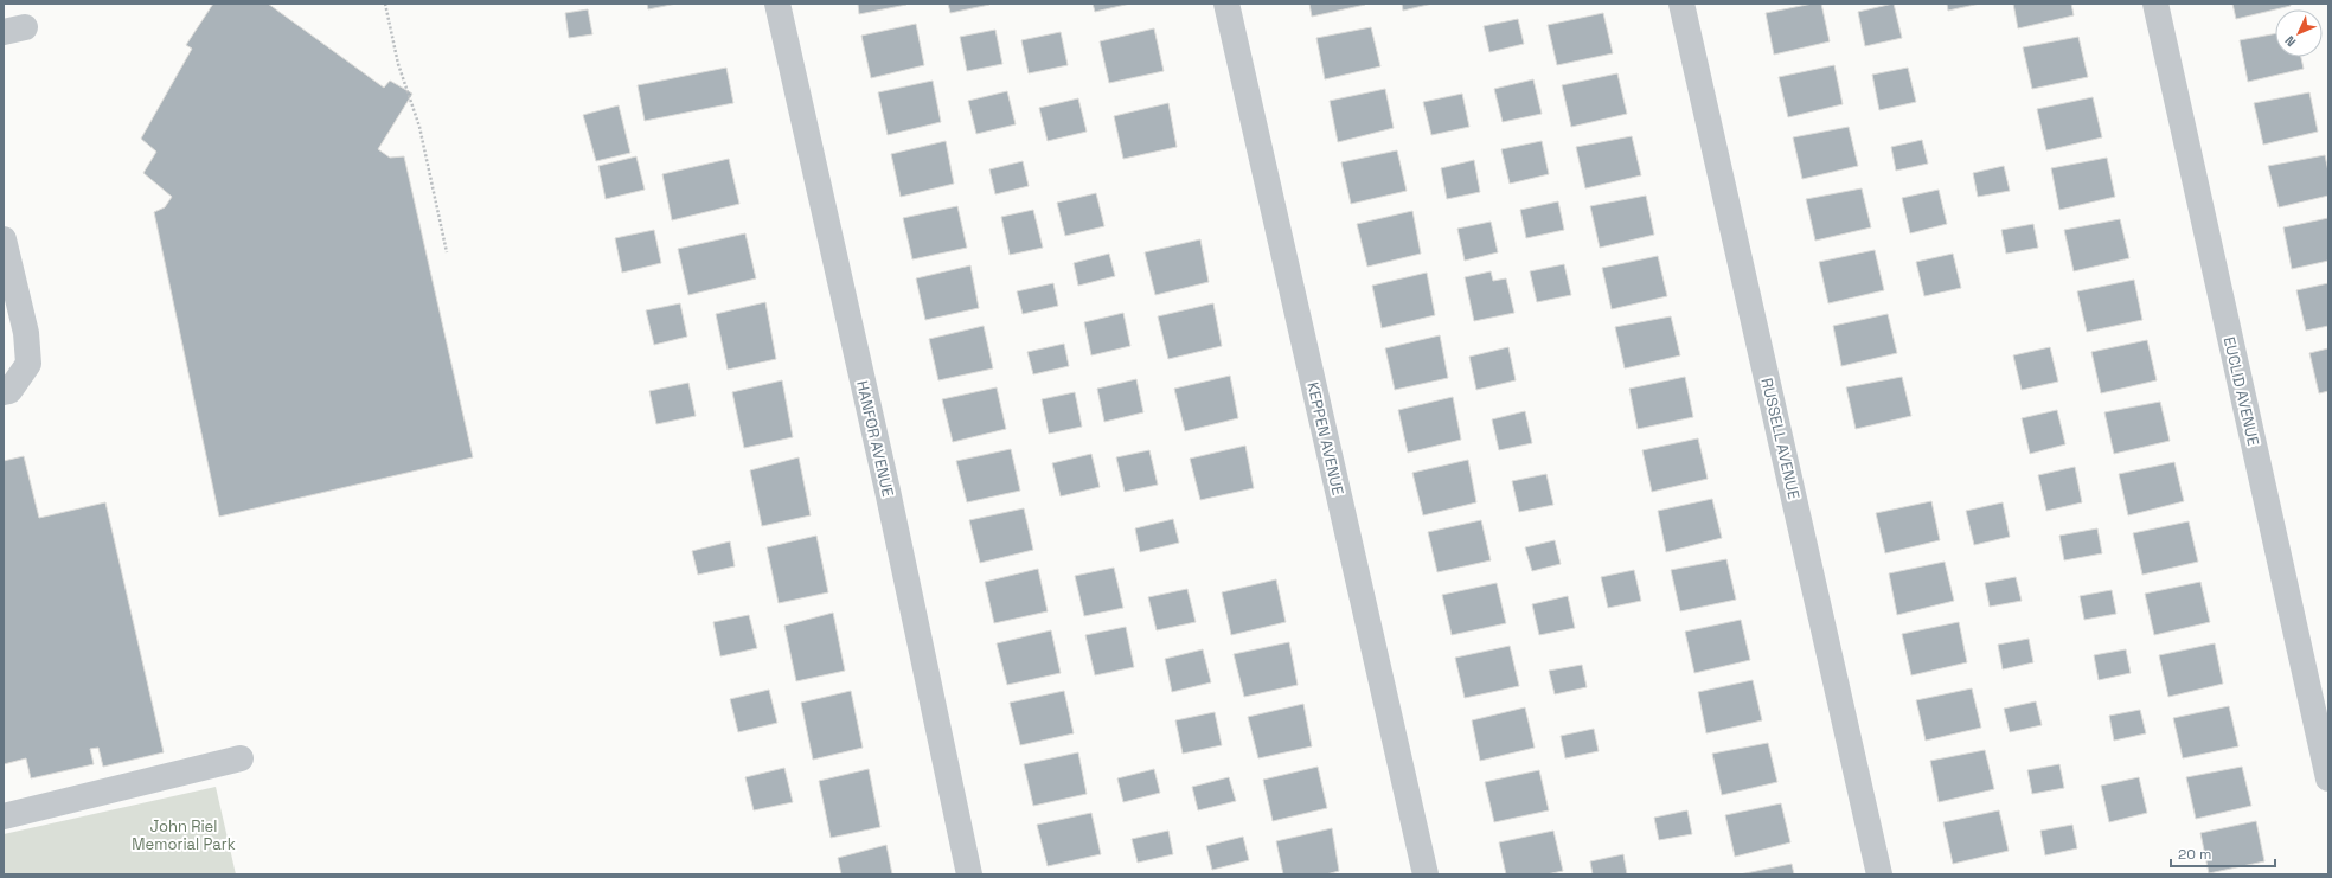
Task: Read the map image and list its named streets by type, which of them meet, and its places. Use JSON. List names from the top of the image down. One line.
{"streets":{"street":["EUCLID AVENUE","HANFOR AVENUE","KEPPEN AVENUE","RUSSELL AVENUE"]},"parks":["John Riel Memorial Park"],"scale_bar":"20 m","north":"bottom left"}
